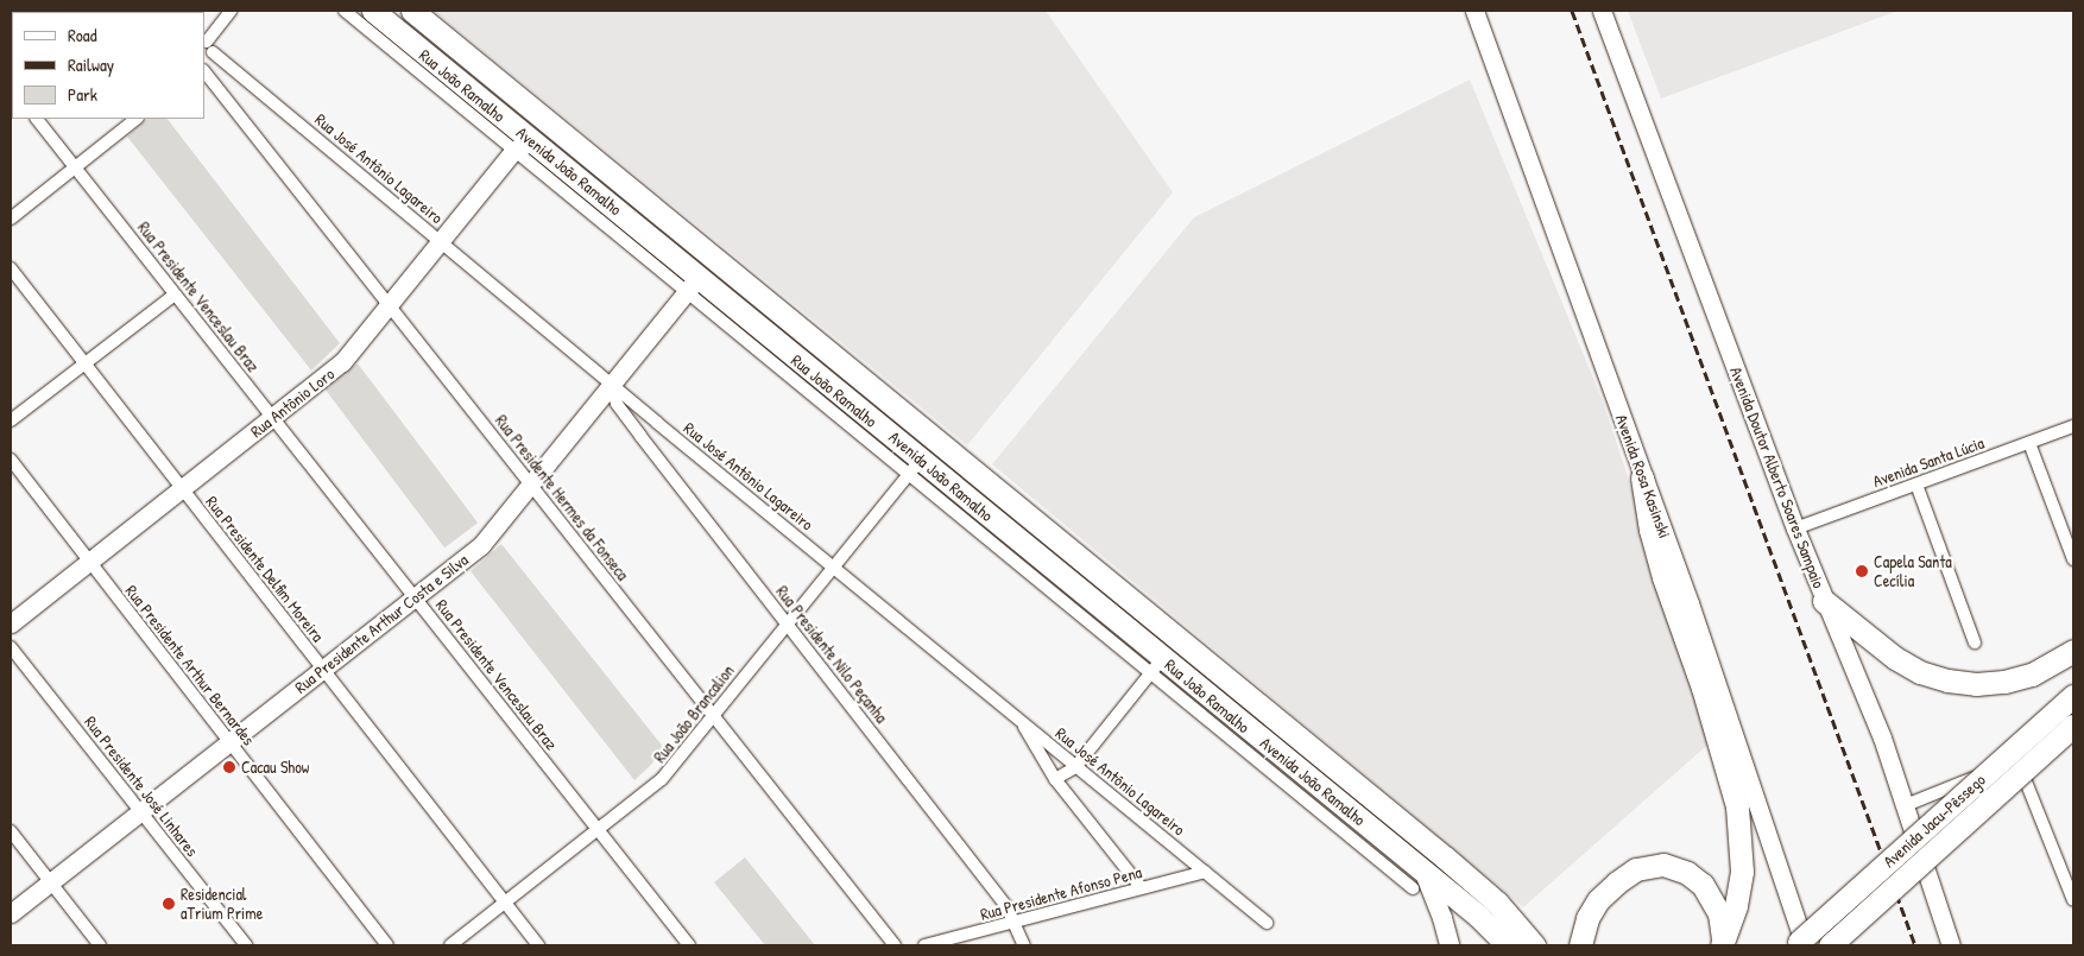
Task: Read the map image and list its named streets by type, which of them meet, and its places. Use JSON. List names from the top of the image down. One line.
{"streets":{"highway":["Avenida João Ramalho","Avenida Jacu-Pêssego"],"main road":["Rua Antônio Loro","Avenida Rosa Kasinski","Avenida Doutor Alberto Soares Sampaio","Rua Presidente Arthur Costa e Silva"],"street":["Rua João Ramalho","Rua José Antônio Lagareiro","Rua Presidente Venceslau Braz","Avenida Santa Lúcia","Rua Presidente Hermes da Fonseca","Rua Presidente Delfim Moreira","Rua Presidente Nilo Peçanha","Rua Presidente Arthur Bernardes","Rua João Brancalion","Rua Presidente José Linhares","Rua Presidente Afonso Pena"]},"crossings":[["Rua João Ramalho","Avenida João Ramalho"],["Rua João Ramalho","Rua Antônio Loro"],["Rua José Antônio Lagareiro","Rua Antônio Loro"],["Rua José Antônio Lagareiro","Rua Presidente Arthur Costa e Silva"],["Rua José Antônio Lagareiro","Rua Presidente Nilo Peçanha"],["Rua José Antônio Lagareiro","Rua João Brancalion"],["Rua José Antônio Lagareiro","Rua Presidente Afonso Pena"],["Avenida João Ramalho","Rua Antônio Loro"],["Avenida João Ramalho","Rua Presidente Arthur Costa e Silva"],["Avenida João Ramalho","Rua João Brancalion"],["Rua Presidente Venceslau Braz","Rua Antônio Loro"],["Rua Presidente Venceslau Braz","Rua Presidente Arthur Costa e Silva"],["Rua Presidente Venceslau Braz","Rua João Brancalion"],["Rua Antônio Loro","Rua Presidente Hermes da Fonseca"],["Rua Antônio Loro","Rua Presidente Delfim Moreira"],["Rua Antônio Loro","Rua Presidente Arthur Bernardes"],["Avenida Santa Lúcia","Avenida Doutor Alberto Soares Sampaio"],["Rua Presidente Hermes da Fonseca","Rua Presidente Arthur Costa e Silva"],["Rua Presidente Hermes da Fonseca","Rua João Brancalion"],["Rua Presidente Delfim Moreira","Rua Presidente Arthur Costa e Silva"],["Rua Presidente Delfim Moreira","Rua João Brancalion"],["Rua Presidente Arthur Costa e Silva","Rua Presidente Nilo Peçanha"],["Rua Presidente Arthur Costa e Silva","Rua Presidente Arthur Bernardes"],["Rua Presidente Arthur Costa e Silva","Rua Presidente José Linhares"],["Rua Presidente Nilo Peçanha","Rua João Brancalion"],["Rua Presidente Nilo Peçanha","Rua Presidente Afonso Pena"]],"places":["Capela Santa Cecília","Cacau Show","Residencial aTrium Prime"],"legend":["Road","Railway","Park"]}
